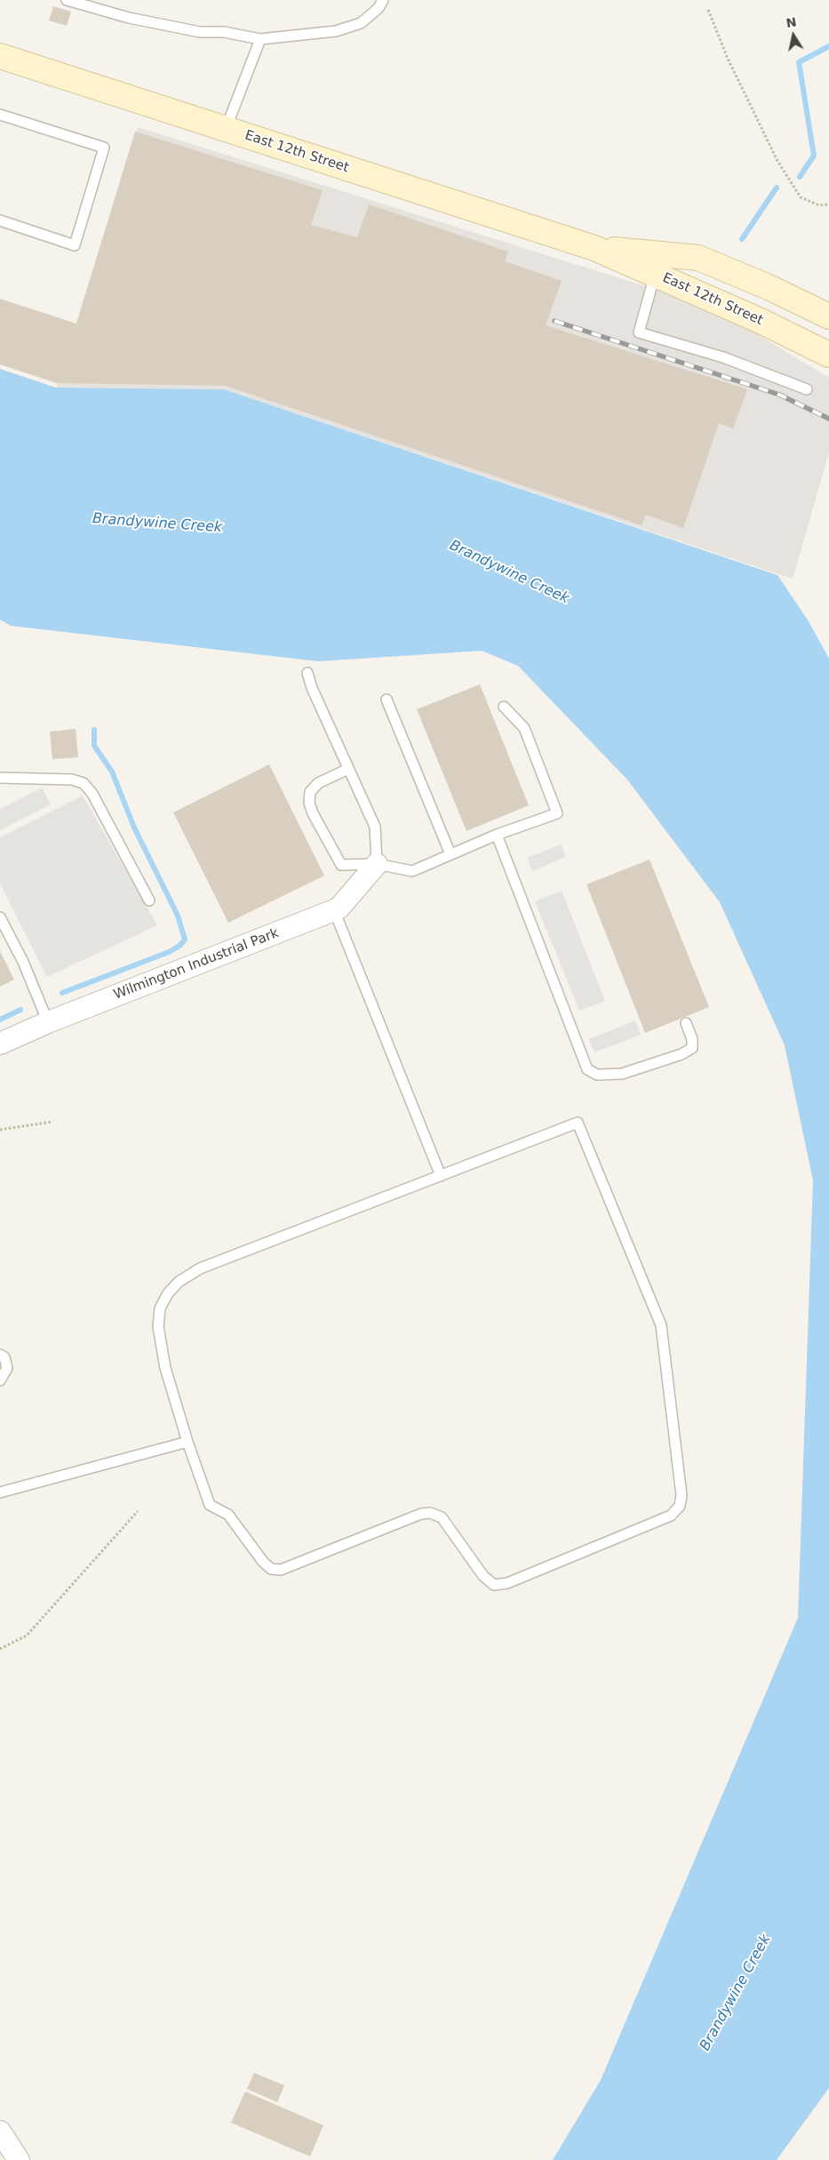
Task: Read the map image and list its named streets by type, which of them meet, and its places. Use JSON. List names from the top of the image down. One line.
{"streets":{"main road":["East 12th Street"],"street":["Wilmington Industrial Park"]},"water":["Brandywine Creek"],"north":"top"}
